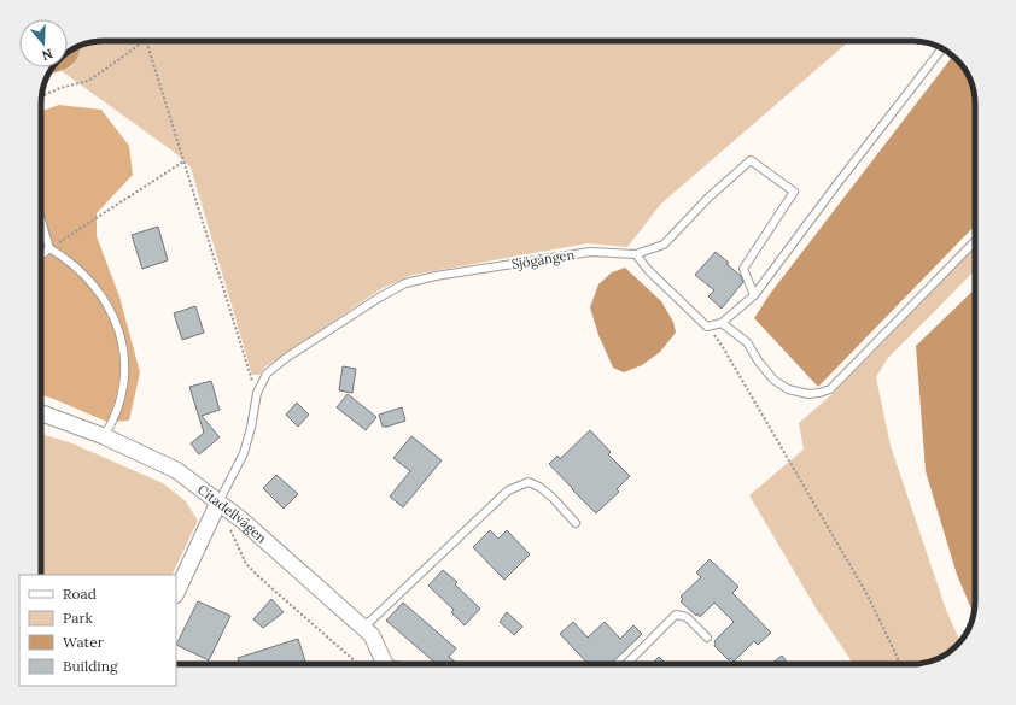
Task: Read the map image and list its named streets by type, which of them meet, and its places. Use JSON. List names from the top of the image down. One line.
{"streets":{"street":["Citadellvägen"],"lane":["Sjögången"]},"crossings":[["Sjögången","Citadellvägen"]],"legend":["Road","Park","Water","Building"],"north":"bottom"}
